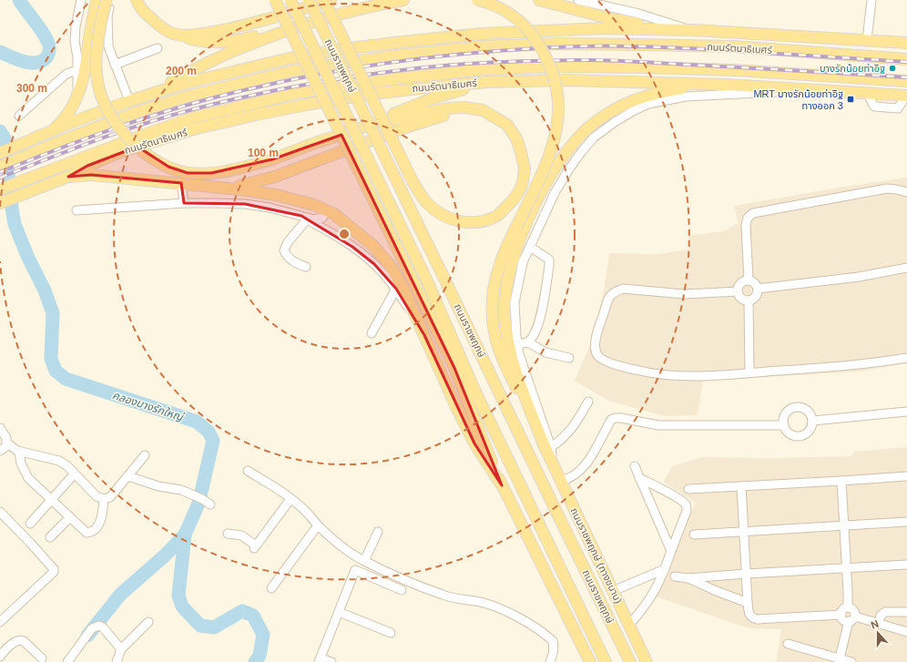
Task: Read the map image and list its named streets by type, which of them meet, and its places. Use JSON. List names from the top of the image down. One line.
{"streets":{"main road":["ถนนรัตนาธิเบศร์","ถนนราชพฤกษ์","ถนนราชพฤกษ์ (ทางขนาน)"]},"water":["คลองบางรักใหญ่"],"places":{"other":["บางรักน้อยท่าอิฐ"],"transit":["MRT บางรักน้อยท่าอิฐ ทางออก 3"]},"north":"top","rings":["200 m","300 m","100 m"]}
